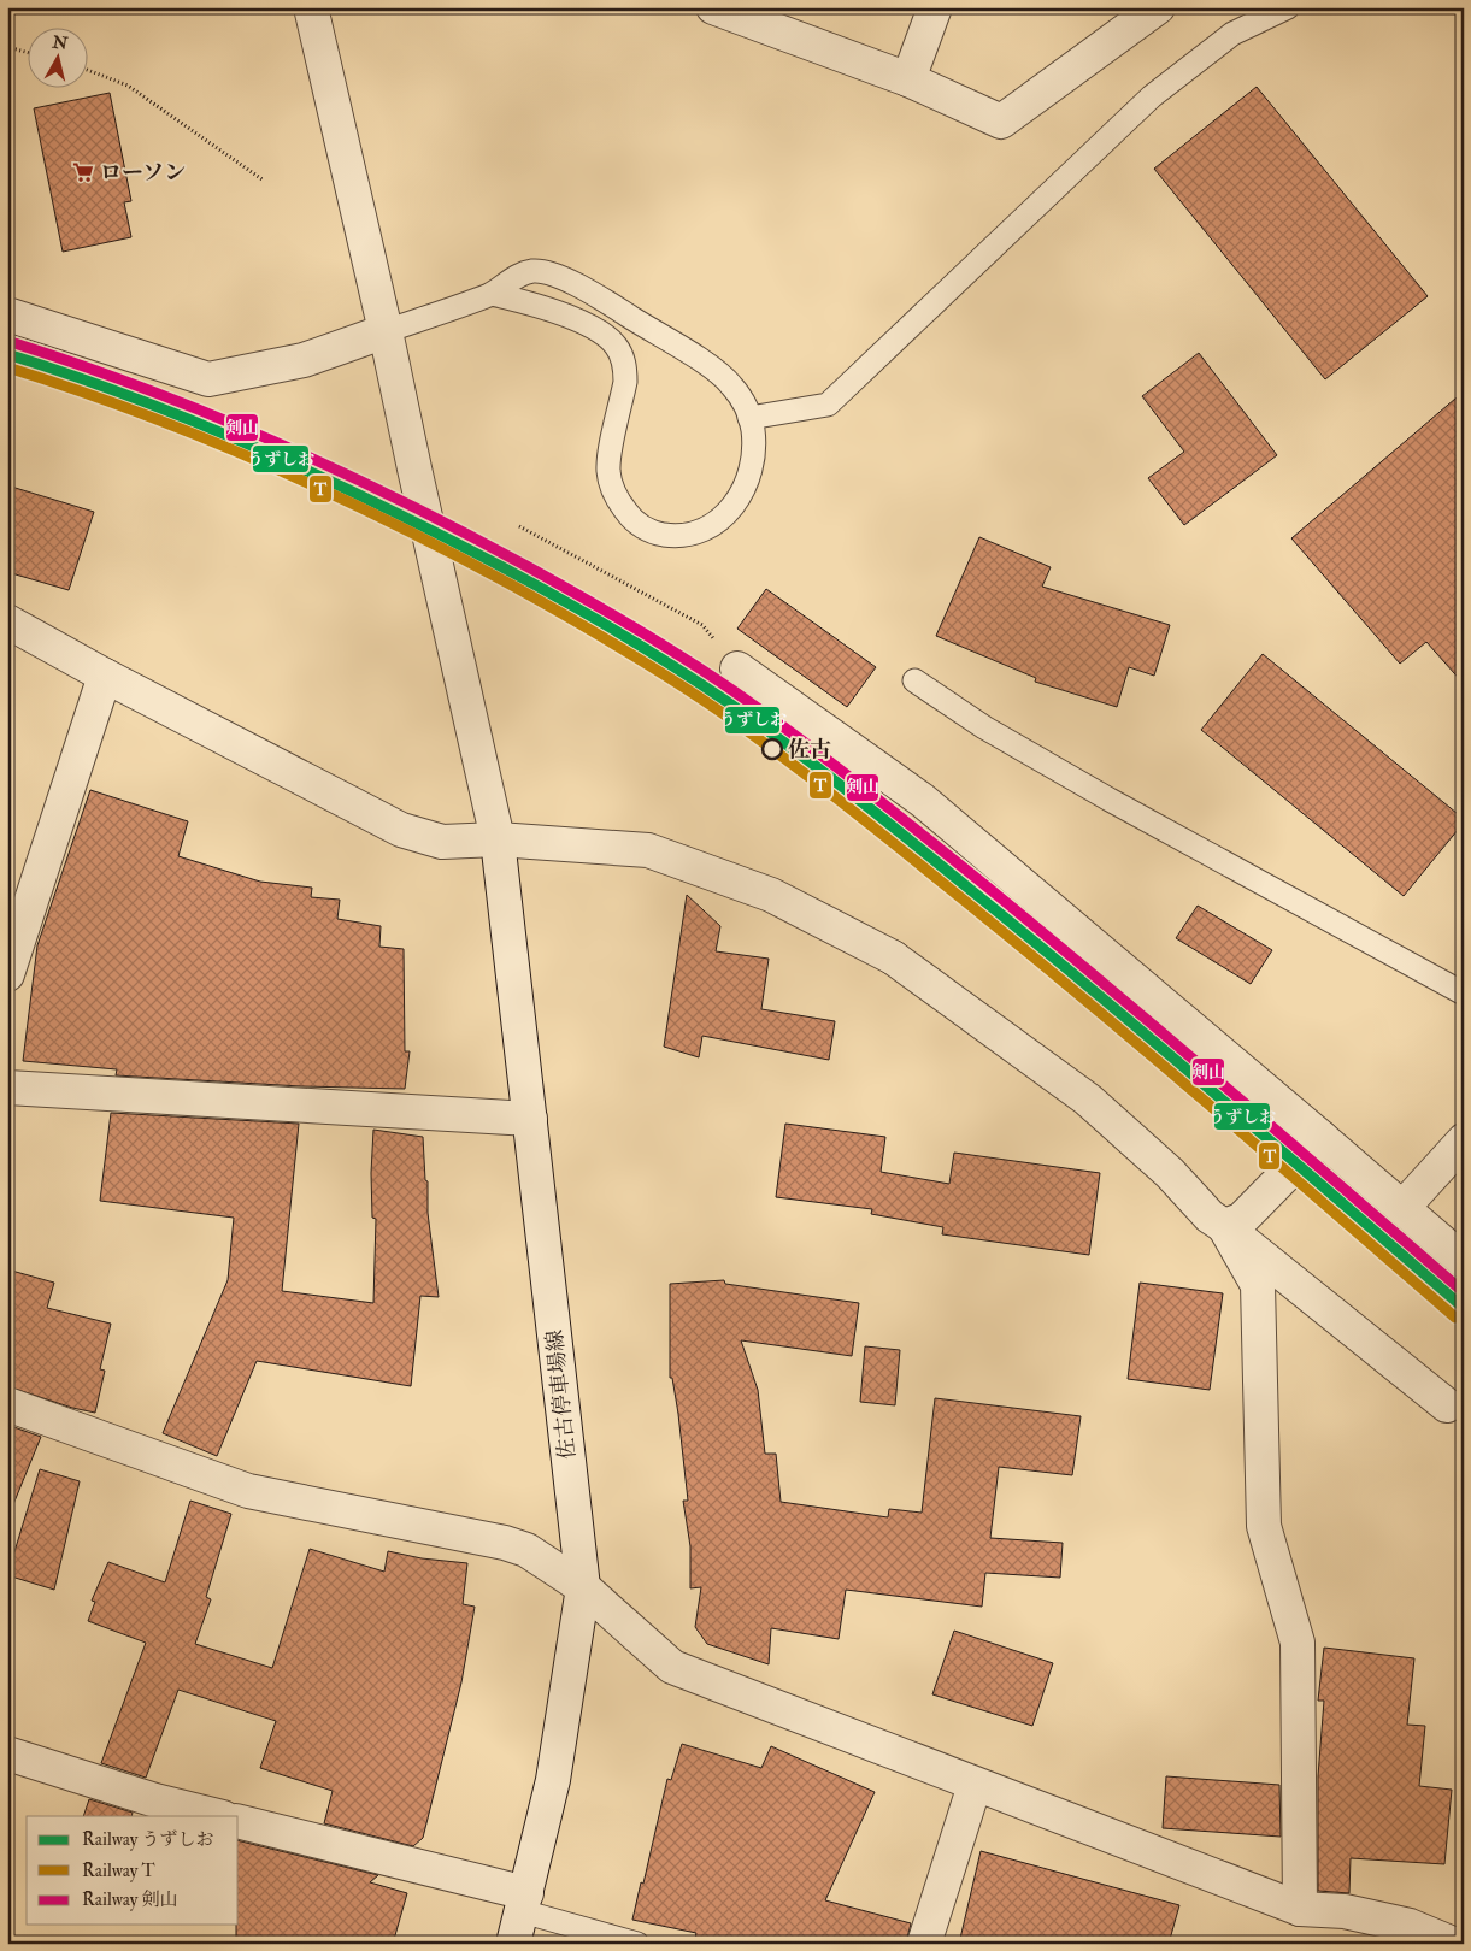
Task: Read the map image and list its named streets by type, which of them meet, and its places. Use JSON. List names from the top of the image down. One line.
{"streets":{"street":["佐古停車場線"]},"places":{"supermarket":["ローソン"],"other":["佐古"]},"lines":["rail line 剣山","rail line うずしお","rail line T"],"legend":["Railway うずしお","Railway T","Railway 剣山"],"north":"top"}
